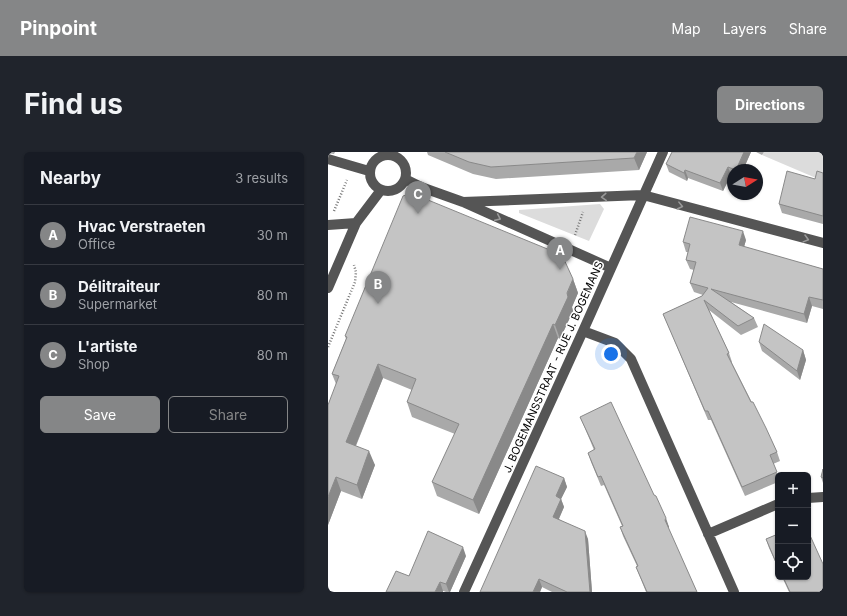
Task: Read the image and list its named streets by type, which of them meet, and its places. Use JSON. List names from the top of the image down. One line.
{"streets":{"street":["J. BOGEMANSSTRAAT - RUE J. BOGEMANS"]},"north":"right","page":{"header":"Pinpoint","nav":["Map","Layers","Share"],"buttons":["Directions",["Save","Share"]],"title":"Find us","heading":["Nearby","3 results"],"pins":["C","A","B"],"list":[{"mark":"A","name":"Hvac Verstraeten","note":"Office","value":"30 m"},{"mark":"B","name":"Délitraiteur","note":"Supermarket","value":"80 m"},{"mark":"C","name":"L'artiste","note":"Shop","value":"80 m"}],"map_buttons":["+","−"]}}
